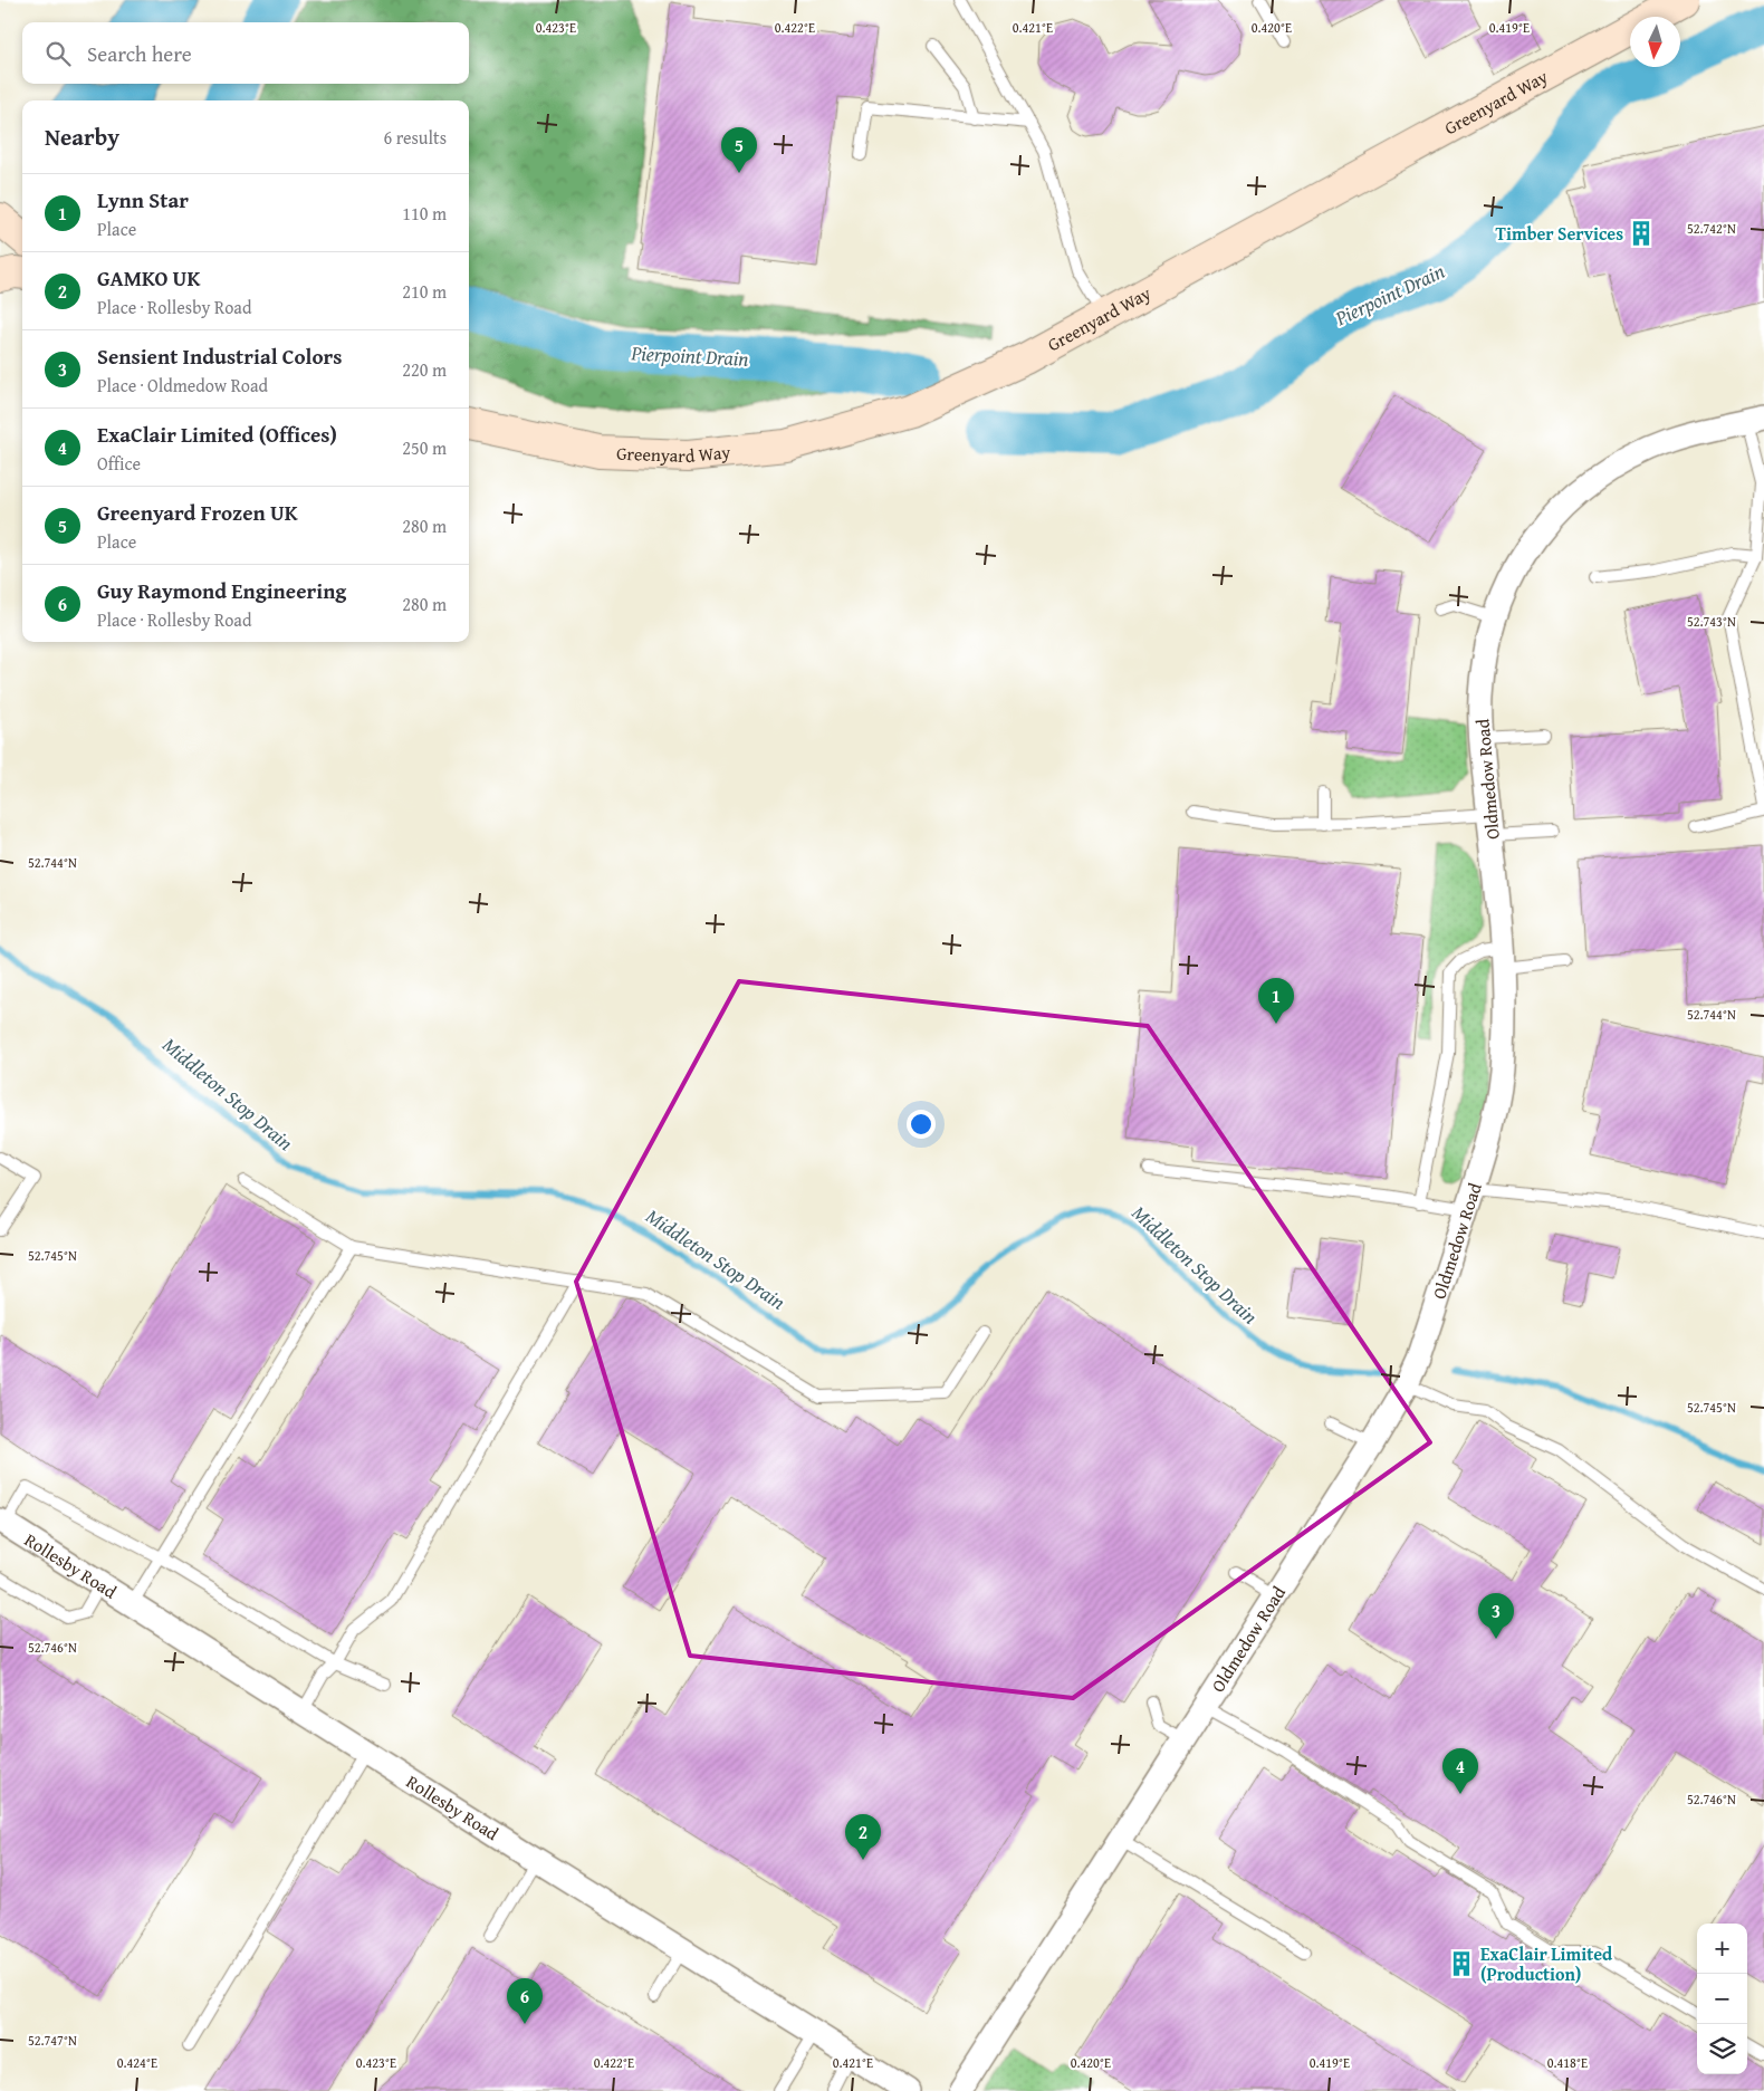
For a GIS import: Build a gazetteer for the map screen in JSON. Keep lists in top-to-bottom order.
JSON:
{
  "streets": {
    "street": ["Greenyard Way", "Oldmedow Road", "Rollesby Road"]
  },
  "water": ["Pierpoint Drain", "Middleton Stop Drain"],
  "places": {
    "building": ["Timber Services", "ExaClair Limited (Production)"]
  },
  "north": "bottom",
  "page": {
    "search": "Search here",
    "heading": ["Nearby", "6 results"],
    "pins": [
      "5",
      "1",
      "3",
      "4",
      "2",
      "6"
    ],
    "list": [
      {
        "mark": "1",
        "name": "Lynn Star",
        "note": "Place",
        "value": "110 m"
      },
      {
        "mark": "2",
        "name": "GAMKO UK",
        "note": "Place · Rollesby Road",
        "value": "210 m"
      },
      {
        "mark": "3",
        "name": "Sensient Industrial Colors",
        "note": "Place · Oldmedow Road",
        "value": "220 m"
      },
      {
        "mark": "4",
        "name": "ExaClair Limited (Offices)",
        "note": "Office",
        "value": "250 m"
      },
      {
        "mark": "5",
        "name": "Greenyard Frozen UK",
        "note": "Place",
        "value": "280 m"
      },
      {
        "mark": "6",
        "name": "Guy Raymond Engineering",
        "note": "Place · Rollesby Road",
        "value": "280 m"
      }
    ],
    "map_buttons": ["+", "−"]
  },
  "coordinates": [
    "0.423°E",
    "0.422°E",
    "0.421°E",
    "0.420°E",
    "0.419°E",
    "52.742°N",
    "52.743°N",
    "52.744°N",
    "52.745°N",
    "52.746°N",
    "52.747°N",
    "0.424°E",
    "0.418°E"
  ]
}
